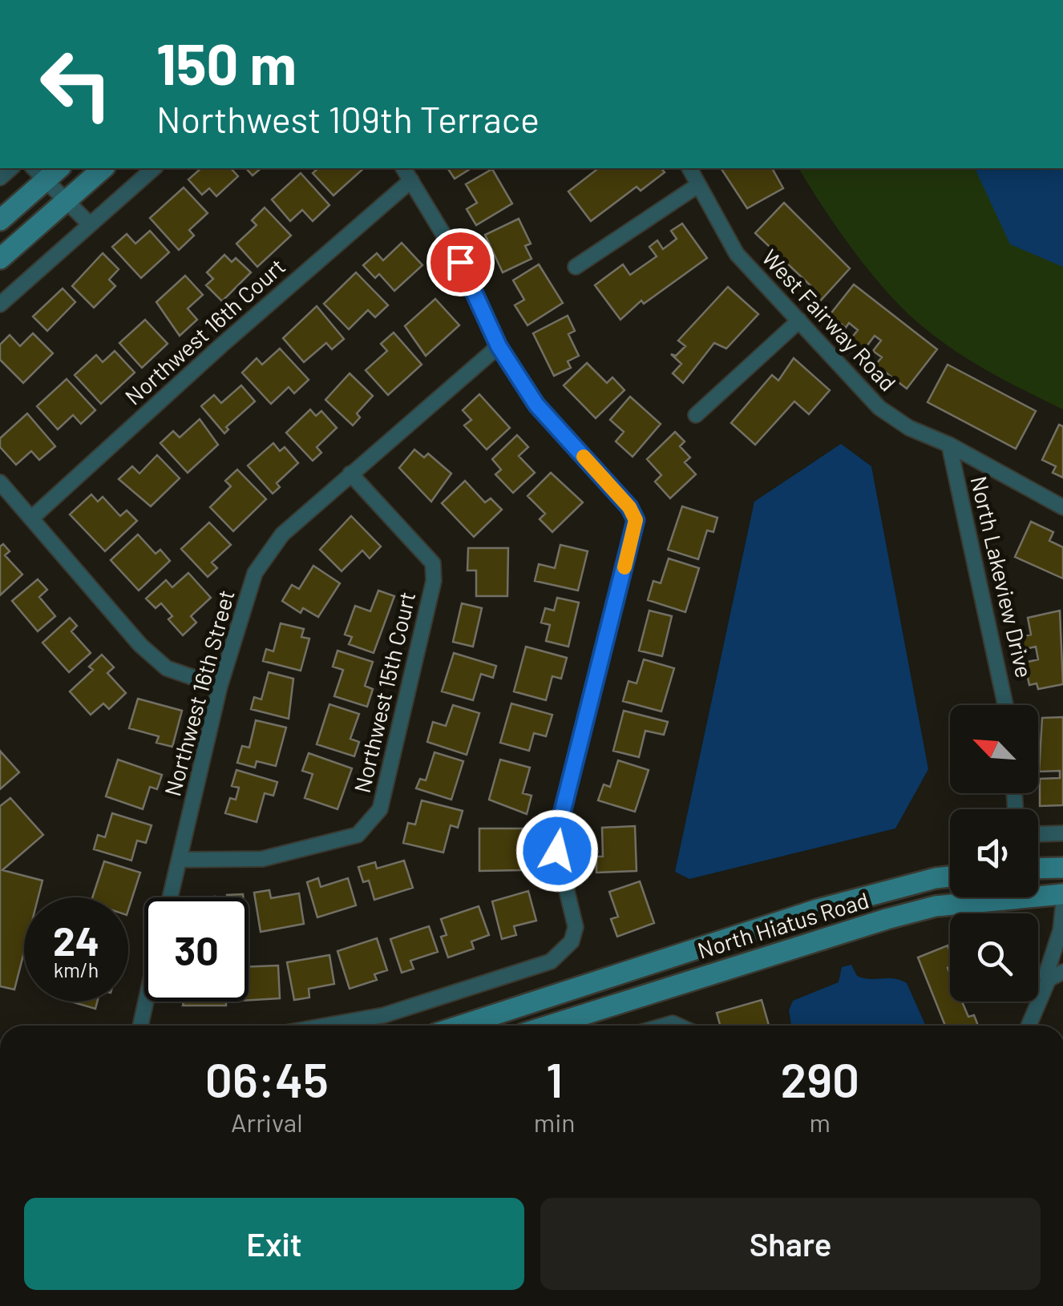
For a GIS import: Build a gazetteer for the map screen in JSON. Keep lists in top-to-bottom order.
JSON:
{
  "streets": {
    "main road": ["North Hiatus Road"],
    "street": [
      "West Fairway Road",
      "Northwest 16th Court",
      "North Lakeview Drive",
      "Northwest 15th Court",
      "Northwest 16th Street"
    ]
  },
  "crossings": [
    ["West Fairway Road", "North Lakeview Drive"],
    ["Northwest 15th Court", "Northwest 16th Street"]
  ],
  "north": "top left",
  "page": {
    "turn": ["150 m", "Northwest 109th Terrace"],
    "speed": "24 km/h",
    "limit": "30",
    "eta": [
      "06:45",
      "Arrival",
      "1",
      "min",
      "290",
      "m"
    ],
    "buttons": ["Exit", "Share"]
  }
}
